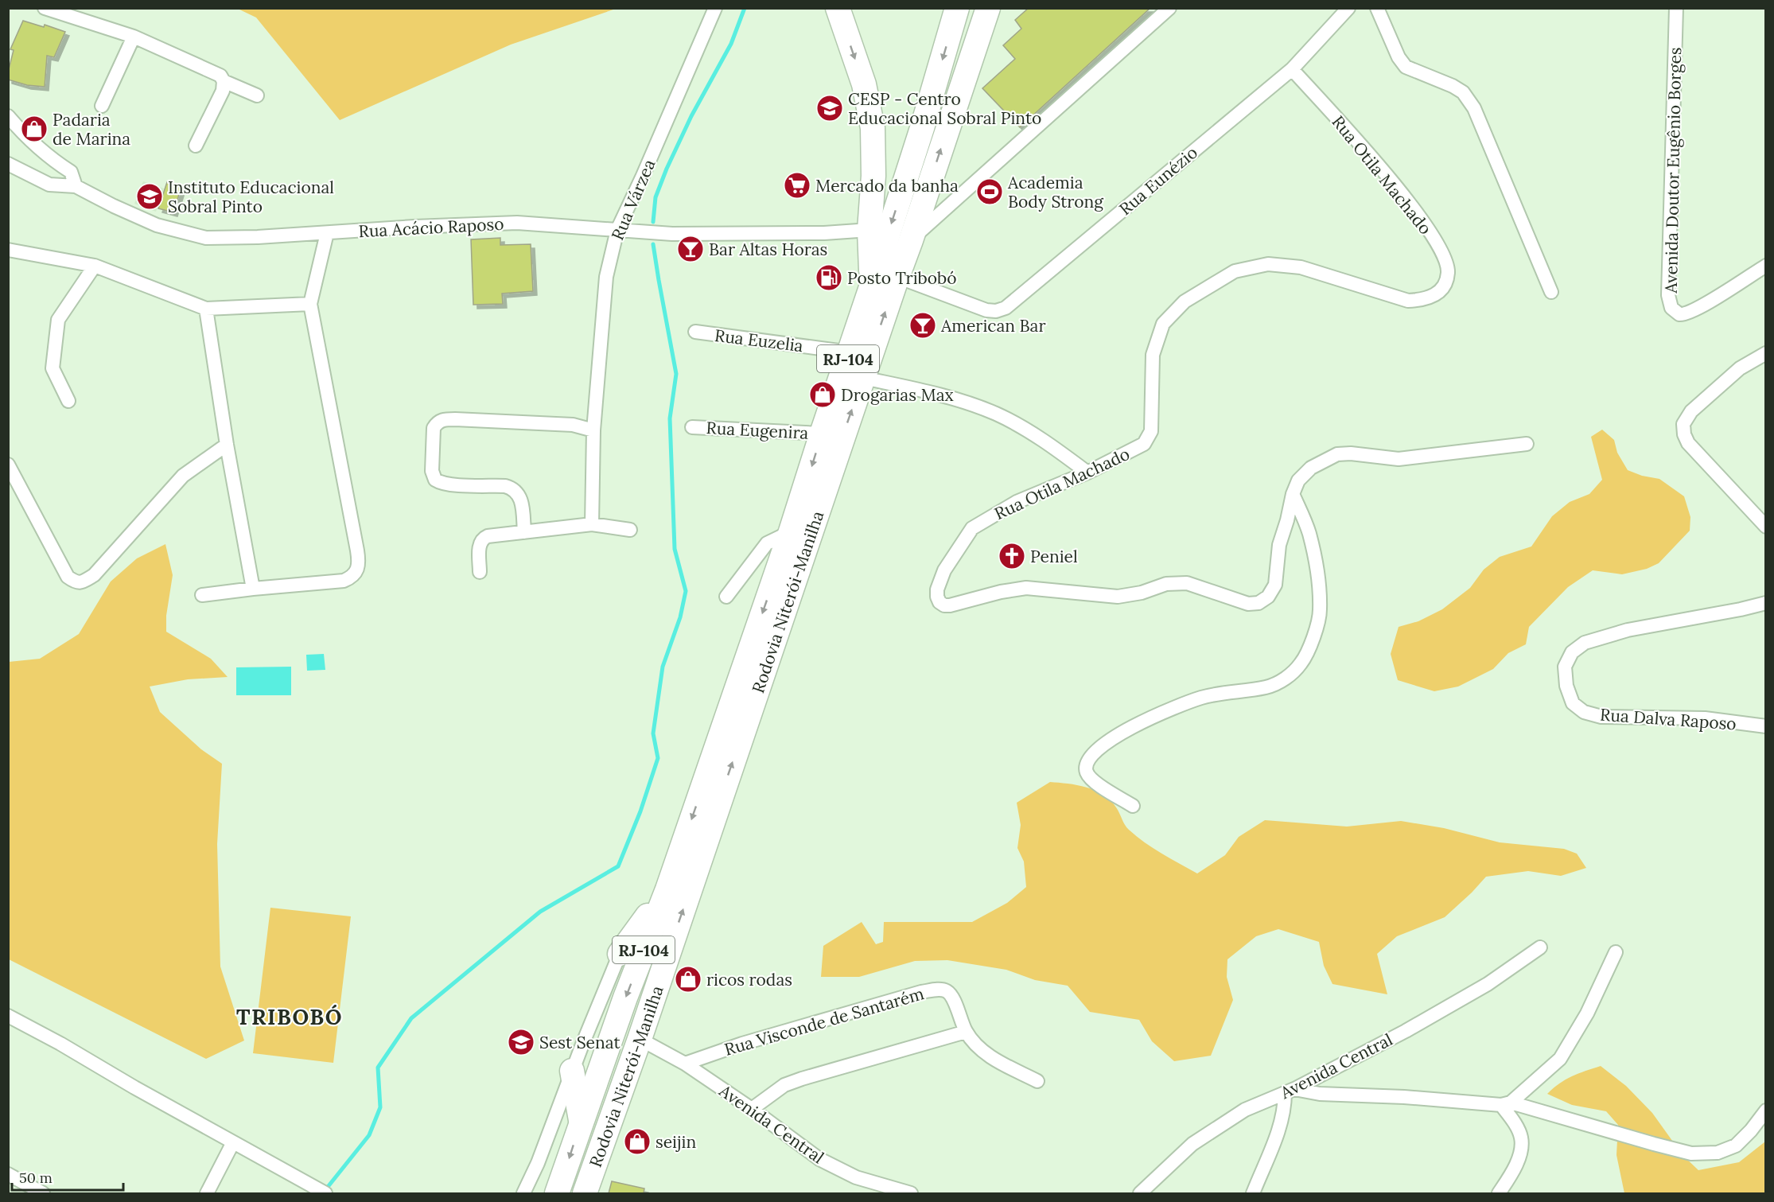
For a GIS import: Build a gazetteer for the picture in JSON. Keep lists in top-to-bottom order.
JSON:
{
  "streets": {
    "highway": ["RJ-104", "Rodovia Niterói-Manilha"],
    "street": [
      "Avenida Doutor Eugênio Borges",
      "Rua Otila Machado",
      "Rua Eunézio",
      "Rua Várzea",
      "Rua Acácio Raposo",
      "Rua Euzelia",
      "Rua Eugenira",
      "Rua Dalva Raposo",
      "Rua Visconde de Santarém",
      "Avenida Central"
    ]
  },
  "crossings": [
    ["Rua Otila Machado", "Rua Eunézio"],
    ["Rua Eunézio", "Rodovia Niterói-Manilha"],
    ["Rua Várzea", "Rua Acácio Raposo"],
    ["Rua Euzelia", "Rodovia Niterói-Manilha"],
    ["Rua Eugenira", "Rodovia Niterói-Manilha"],
    ["Rodovia Niterói-Manilha", "Avenida Central"],
    ["Rua Visconde de Santarém", "Avenida Central"]
  ],
  "districts": ["TRIBOBÓ"],
  "places": {
    "school or university": ["CESP - Centro Educacional Sobral Pinto", "Instituto Educacional Sobral Pinto", "Sest Senat"],
    "shop": [
      "Padaria de Marina",
      "Drogarias Max",
      "ricos rodas",
      "seijin"
    ],
    "supermarket": ["Mercado da banha"],
    "sports": ["Academia Body Strong"],
    "bar": ["Bar Altas Horas", "American Bar"],
    "fuel station": ["Posto Tribobó"],
    "church": ["Peniel"]
  },
  "scale_bar": "50 m"
}
